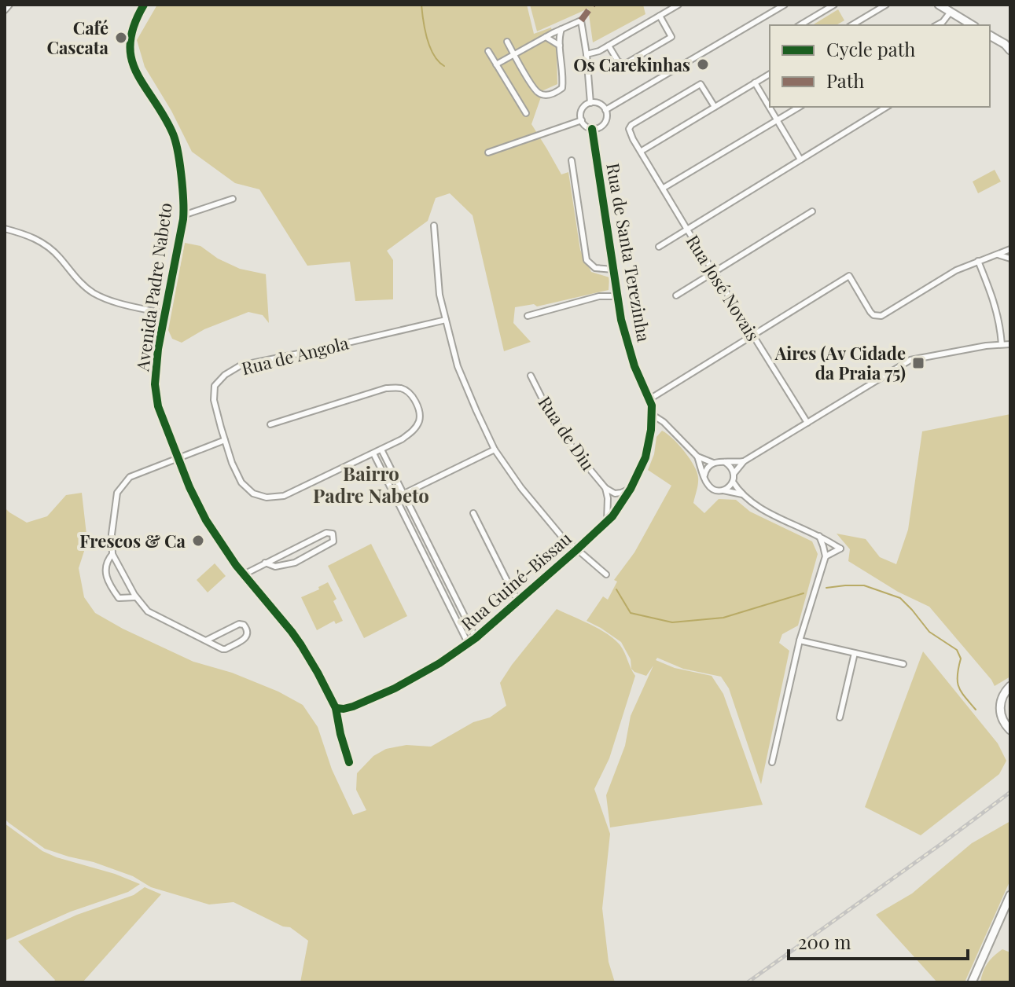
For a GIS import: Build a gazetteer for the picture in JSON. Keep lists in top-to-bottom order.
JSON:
{
  "streets": {
    "street": [
      "Rua de Santa Terezinha",
      "Avenida Padre Nabeto",
      "Rua José Novais",
      "Rua de Angola",
      "Rua de Diu",
      "Rua Guiné-Bissau"
    ]
  },
  "crossings": [
    ["Rua de Santa Terezinha", "Rua Guiné-Bissau"],
    ["Avenida Padre Nabeto", "Rua Guiné-Bissau"],
    ["Rua de Diu", "Rua Guiné-Bissau"]
  ],
  "districts": ["Bairro Padre Nabeto"],
  "places": {
    "other": ["Café Cascata", "Os Carekinhas", "Frescos & Ca"],
    "transit": ["Aires (Av Cidade da Praia 75)"]
  },
  "legend": ["Cycle path", "Path"],
  "scale_bar": "200 m"
}
